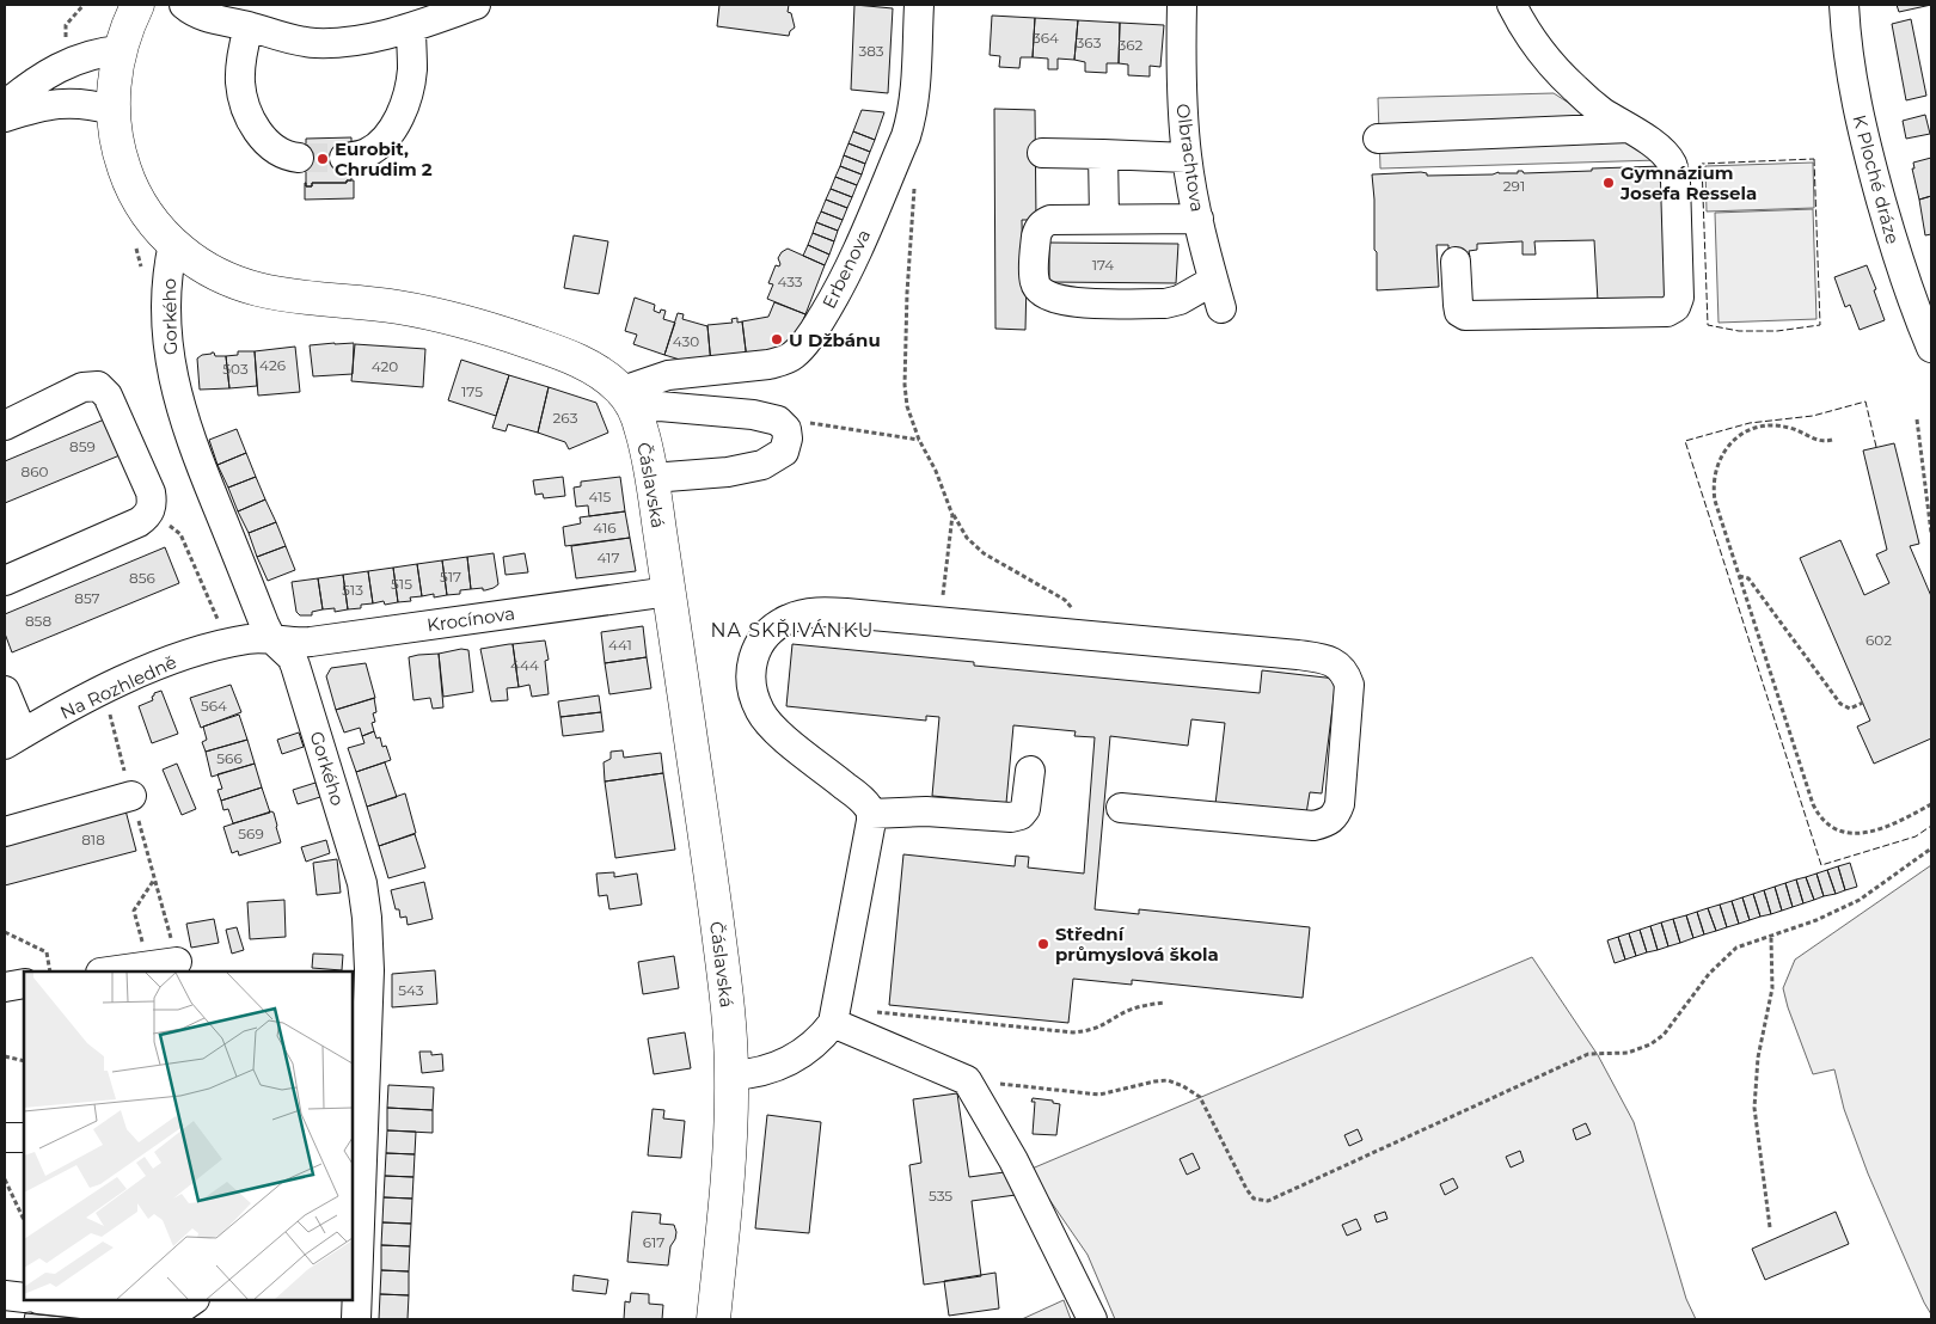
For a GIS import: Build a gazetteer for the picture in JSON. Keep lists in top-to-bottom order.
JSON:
{
  "streets": {
    "main road": ["Čáslavská"],
    "street": [
      "Olbrachtova",
      "K Ploché dráze",
      "Erbenova",
      "Gorkého",
      "Krocínova",
      "Na Rozhledně"
    ]
  },
  "crossings": [
    ["Erbenova", "Čáslavská"],
    ["Gorkého", "Krocínova"],
    ["Gorkého", "Na Rozhledně"],
    ["Čáslavská", "Krocínova"],
    ["Krocínova", "Na Rozhledně"]
  ],
  "districts": ["NA SKŘIVÁNKU"],
  "places": [
    "Eurobit, Chrudim 2",
    "Gymnázium Josefa Ressela",
    "U Džbánu",
    "Střední průmyslová škola"
  ],
  "house_numbers": [
    "364",
    "363",
    "362",
    "383",
    "291",
    "174",
    "433",
    "430",
    "426",
    "420",
    "503",
    "175",
    "263",
    "859",
    "860",
    "415",
    "416",
    "417",
    "517",
    "856",
    "515",
    "513",
    "857",
    "858",
    "602",
    "441",
    "444",
    "564",
    "566",
    "569",
    "818",
    "543",
    "535",
    "617"
  ]
}
